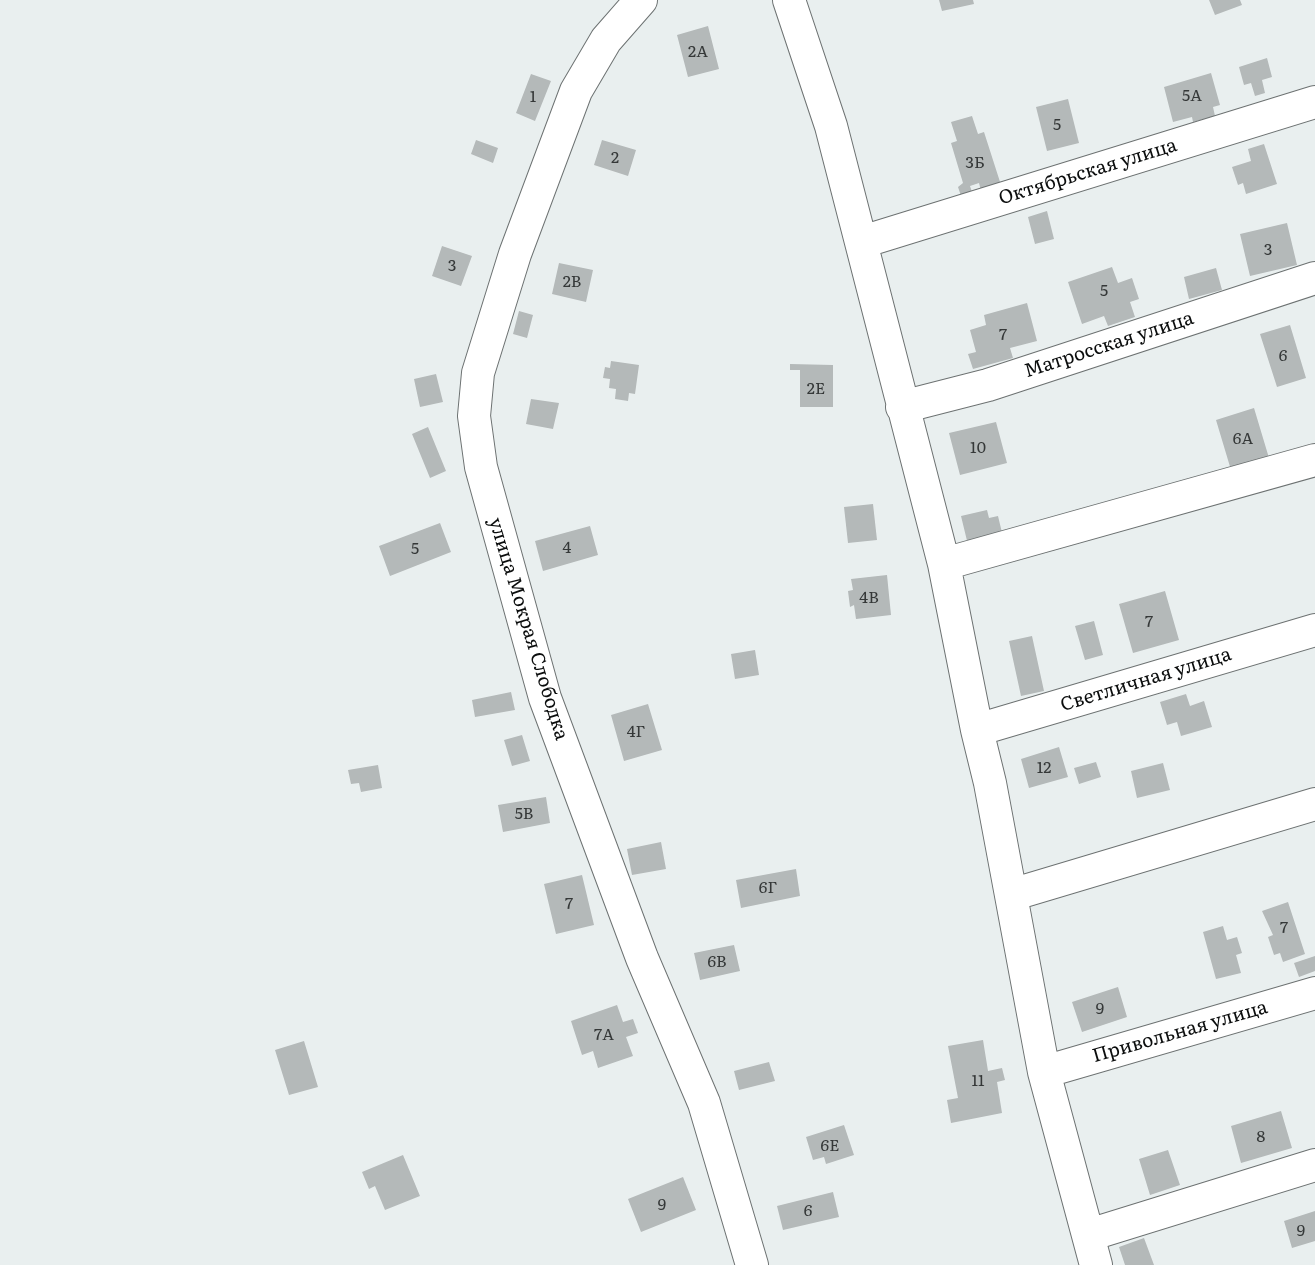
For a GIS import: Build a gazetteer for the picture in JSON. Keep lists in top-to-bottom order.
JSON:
{
  "streets": {
    "street": [
      "Октябрьская улица",
      "Матросская улица",
      "улица Мокрая Слободка",
      "Светличная улица",
      "Привольная улица"
    ]
  },
  "house_numbers": [
    "2А",
    "5А",
    "1",
    "5",
    "2",
    "3Б",
    "3",
    "3",
    "2В",
    "5",
    "7",
    "6",
    "2Е",
    "6А",
    "10",
    "4",
    "5",
    "4В",
    "7",
    "4Г",
    "12",
    "5В",
    "6Г",
    "7",
    "7",
    "6В",
    "9",
    "7А",
    "11",
    "8",
    "6Е",
    "9",
    "6",
    "9"
  ]
}
